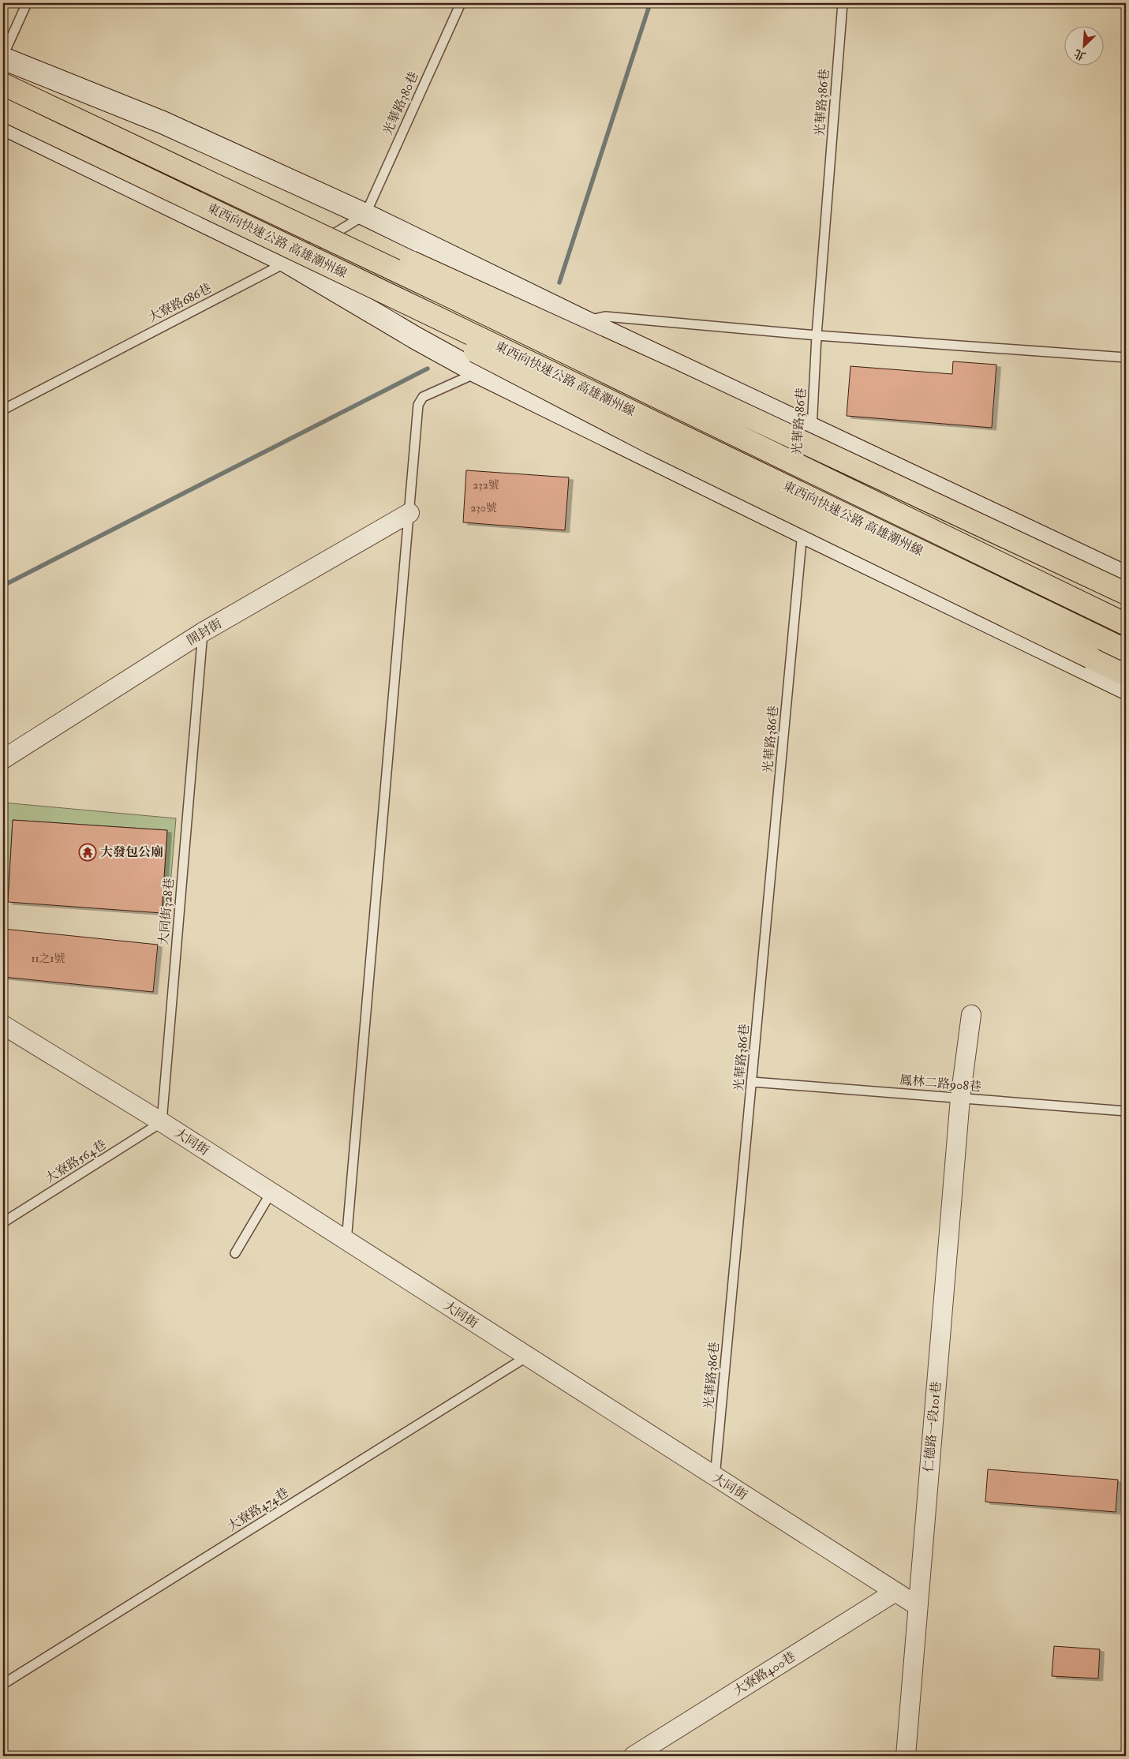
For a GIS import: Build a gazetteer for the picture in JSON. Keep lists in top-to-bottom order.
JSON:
{
  "streets": {
    "highway": ["東西向快速公路 高雄潮州線"],
    "street": [
      "開封街",
      "大同街",
      "仁德路一段101巷",
      "大寮路400巷"
    ],
    "lane": [
      "光華路386巷",
      "光華路380巷",
      "大寮路686巷",
      "大同街328巷",
      "鳳林二路908巷",
      "大寮路564巷",
      "大寮路474巷"
    ]
  },
  "crossings": [
    ["光華路386巷", "鳳林二路908巷"],
    ["光華路386巷", "大同街"],
    ["光華路380巷", "大寮路686巷"],
    ["東西向快速公路 高雄潮州線", "大寮路686巷"],
    ["開封街", "大同街328巷"],
    ["大同街328巷", "大同街"],
    ["大同街328巷", "大寮路564巷"],
    ["鳳林二路908巷", "仁德路一段101巷"],
    ["大同街", "大寮路564巷"],
    ["大同街", "仁德路一段101巷"],
    ["大同街", "大寮路474巷"],
    ["大同街", "大寮路400巷"]
  ],
  "places": {
    "temple": ["大發包公廟"]
  },
  "house_numbers": ["232號", "230號", "11之1號"],
  "north": "bottom left"
}
